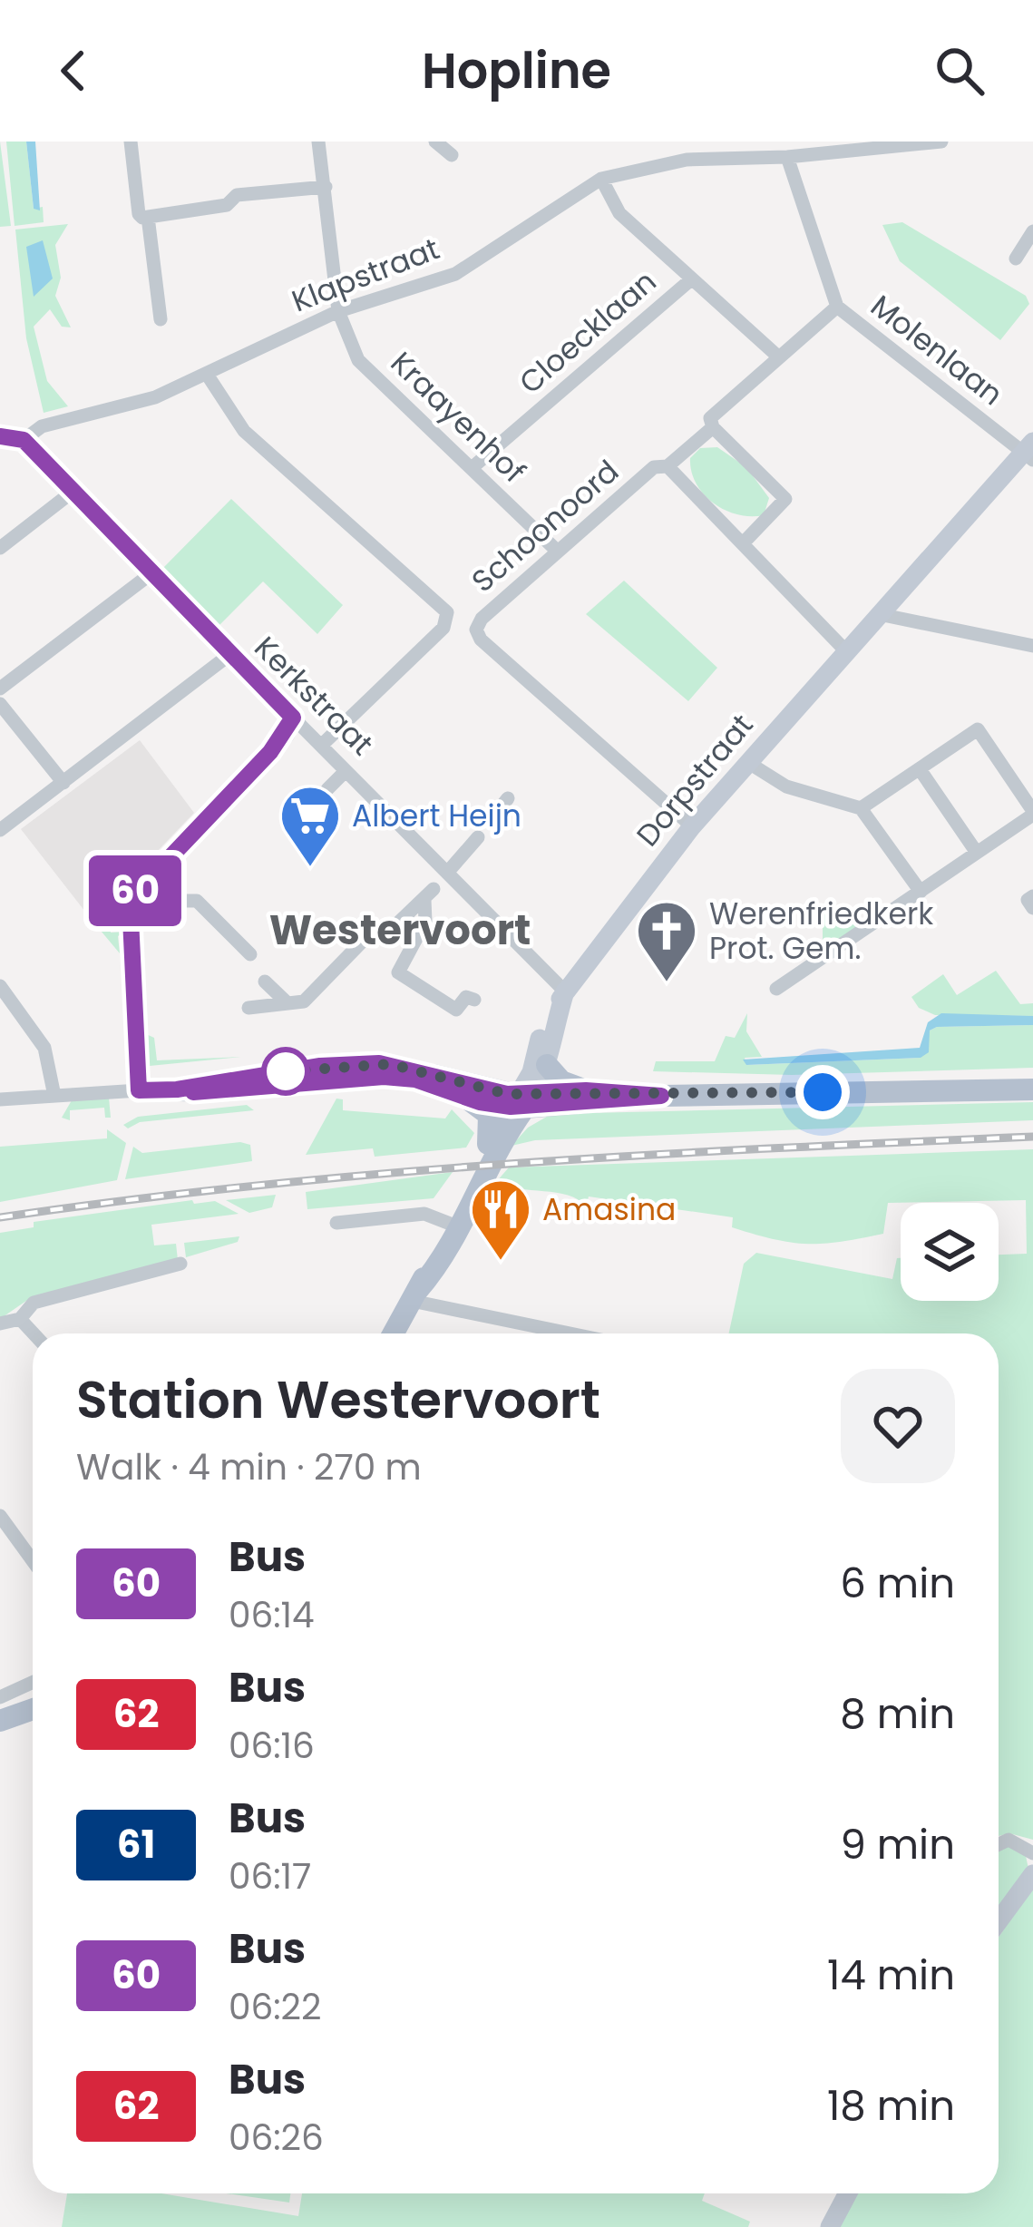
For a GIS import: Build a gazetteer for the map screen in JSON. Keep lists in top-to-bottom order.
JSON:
{
  "streets": {
    "main road": ["Dorpstraat"],
    "street": [
      "Klapstraat",
      "Cloecklaan",
      "Molenlaan",
      "Kraayenhof",
      "Schoonoord",
      "Kerkstraat"
    ]
  },
  "crossings": [
    ["Klapstraat", "Molenlaan"],
    ["Klapstraat", "Kraayenhof"],
    ["Klapstraat", "Kerkstraat"],
    ["Cloecklaan", "Kraayenhof"],
    ["Molenlaan", "Schoonoord"],
    ["Molenlaan", "Dorpstraat"],
    ["Kraayenhof", "Schoonoord"],
    ["Schoonoord", "Dorpstraat"],
    ["Kerkstraat", "Dorpstraat"]
  ],
  "districts": ["Westervoort"],
  "places": {
    "supermarket": ["Albert Heijn"],
    "church": ["Werenfriedkerk Prot. Gem."],
    "restaurant": ["Amasina"]
  },
  "lines": ["bus line 60"],
  "page": {
    "header": "Hopline",
    "on_map": "60",
    "heading": ["Station Westervoort", "Walk · 4 min · 270 m"],
    "list": [
      {
        "mark": "60",
        "name": "Bus",
        "note": "06:14",
        "value": "6 min"
      },
      {
        "mark": "62",
        "name": "Bus",
        "note": "06:16",
        "value": "8 min"
      },
      {
        "mark": "61",
        "name": "Bus",
        "note": "06:17",
        "value": "9 min"
      },
      {
        "mark": "60",
        "name": "Bus",
        "note": "06:22",
        "value": "14 min"
      },
      {
        "mark": "62",
        "name": "Bus",
        "note": "06:26",
        "value": "18 min"
      }
    ]
  }
}
